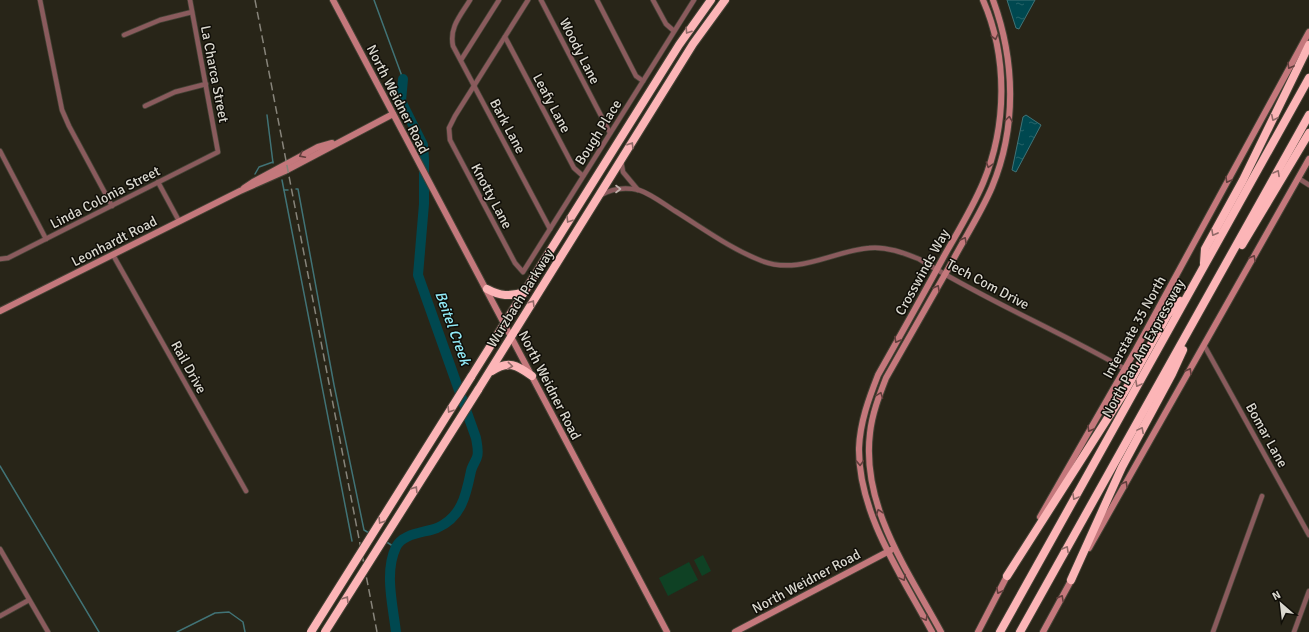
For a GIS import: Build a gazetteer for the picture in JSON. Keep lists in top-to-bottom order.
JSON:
{
  "streets": {
    "highway": ["Wurzbach Parkway", "North Pan Am Expressway"],
    "main road": [
      "North Weidner Road",
      "Leonhardt Road",
      "Crosswinds Way",
      "Interstate 35 North"
    ],
    "street": [
      "Woody Lane",
      "La Charca Street",
      "Leafy Lane",
      "Bark Lane",
      "Bough Place",
      "Knotty Lane",
      "Linda Colonia Street",
      "Tech Com Drive",
      "Rail Drive",
      "Bomar Lane"
    ]
  },
  "crossings": [
    ["Woody Lane", "Bough Place"],
    ["La Charca Street", "Linda Colonia Street"],
    ["North Weidner Road", "Leonhardt Road"],
    ["North Weidner Road", "Crosswinds Way"],
    ["North Weidner Road", "Wurzbach Parkway"],
    ["Leafy Lane", "Bough Place"],
    ["Bark Lane", "Bough Place"],
    ["Bark Lane", "Knotty Lane"],
    ["Bough Place", "Knotty Lane"],
    ["Leonhardt Road", "Rail Drive"],
    ["Crosswinds Way", "Tech Com Drive"],
    ["Tech Com Drive", "Wurzbach Parkway"],
    ["Tech Com Drive", "Interstate 35 North"]
  ],
  "one_way": ["Interstate 35 North"],
  "water": ["Beitel Creek"],
  "north": "top left"
}
